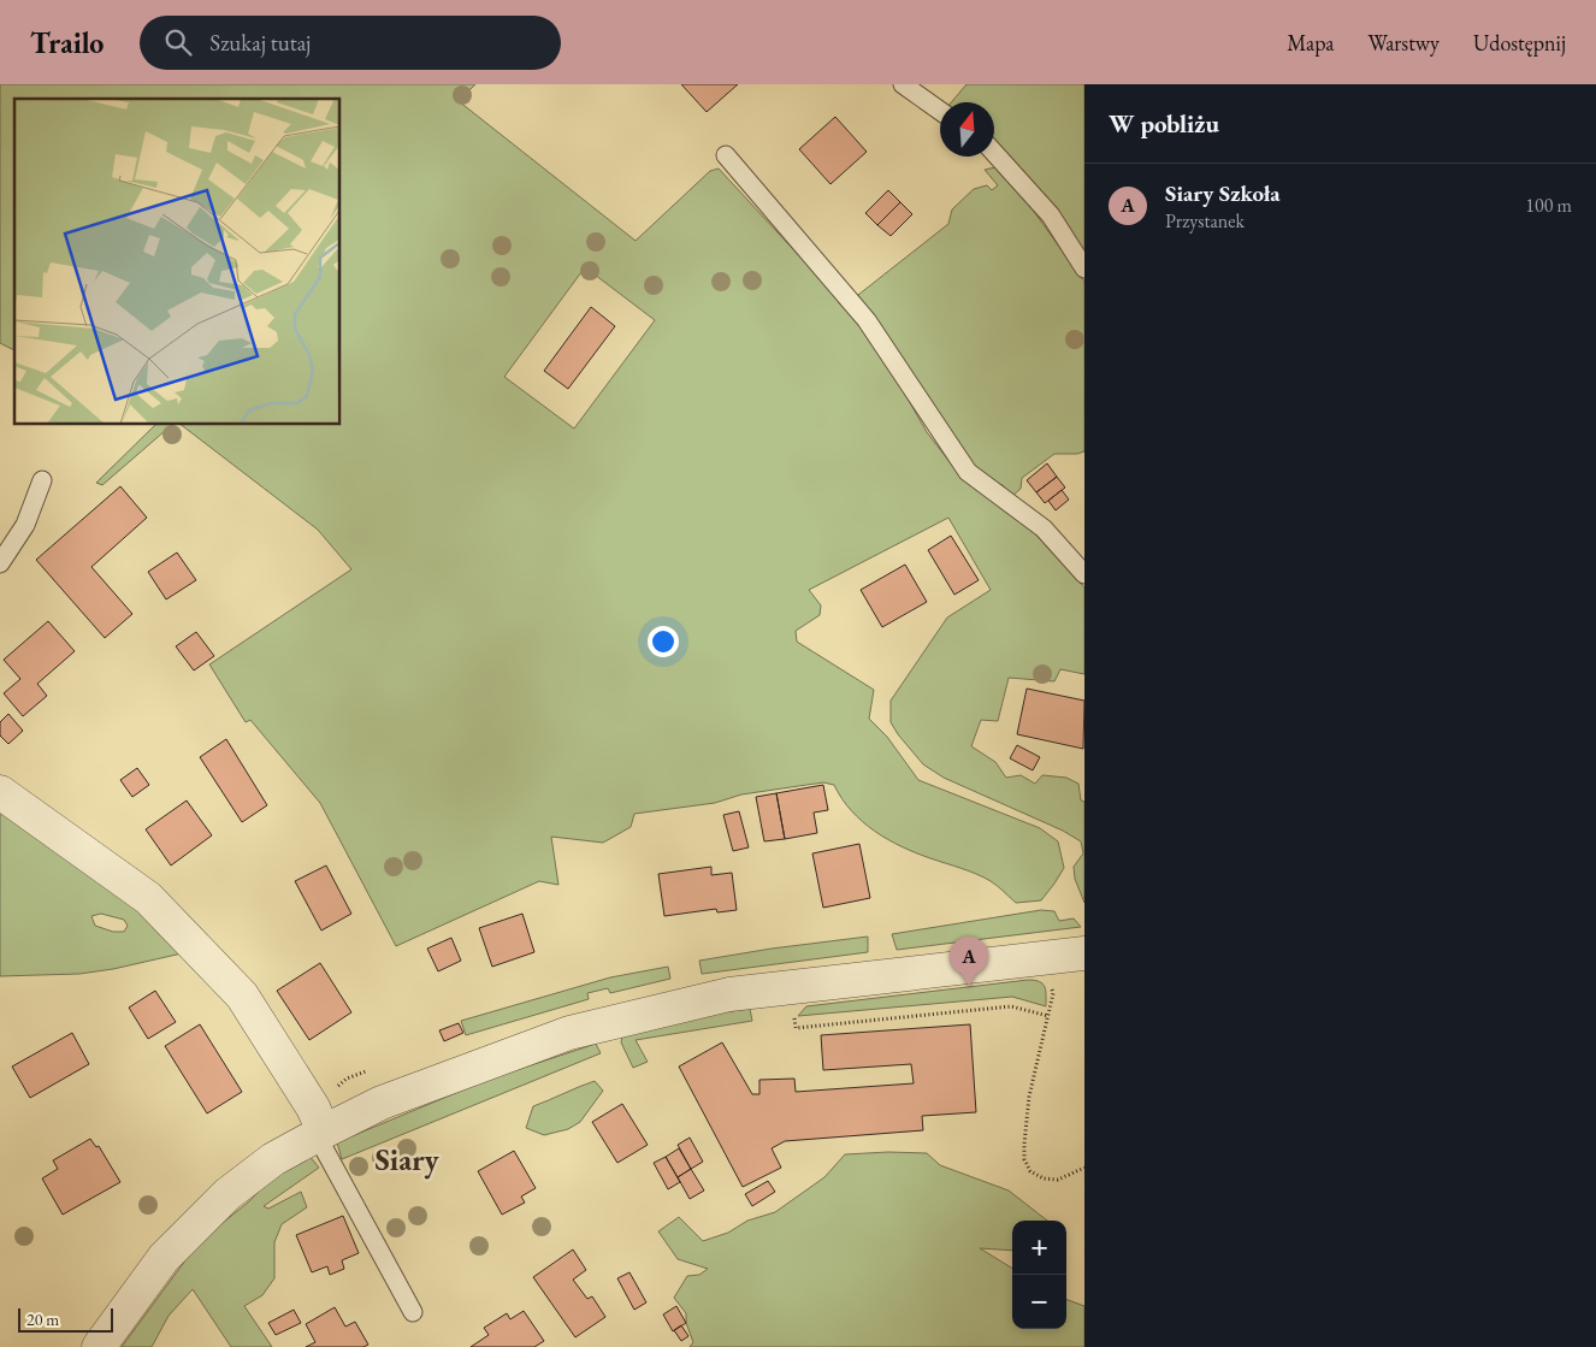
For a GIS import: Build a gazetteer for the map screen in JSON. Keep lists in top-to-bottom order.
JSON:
{
  "districts": ["Siary"],
  "scale_bar": "20 m",
  "north": "top",
  "page": {
    "header": "Trailo",
    "search": "Szukaj tutaj",
    "nav": ["Mapa", "Warstwy", "Udostępnij"],
    "heading": "W pobliżu",
    "list": [
      {
        "mark": "A",
        "name": "Siary Szkoła",
        "note": "Przystanek",
        "value": "100 m"
      }
    ],
    "pins": "A",
    "map_buttons": ["+", "−"],
    "scale": "20 m"
  }
}
